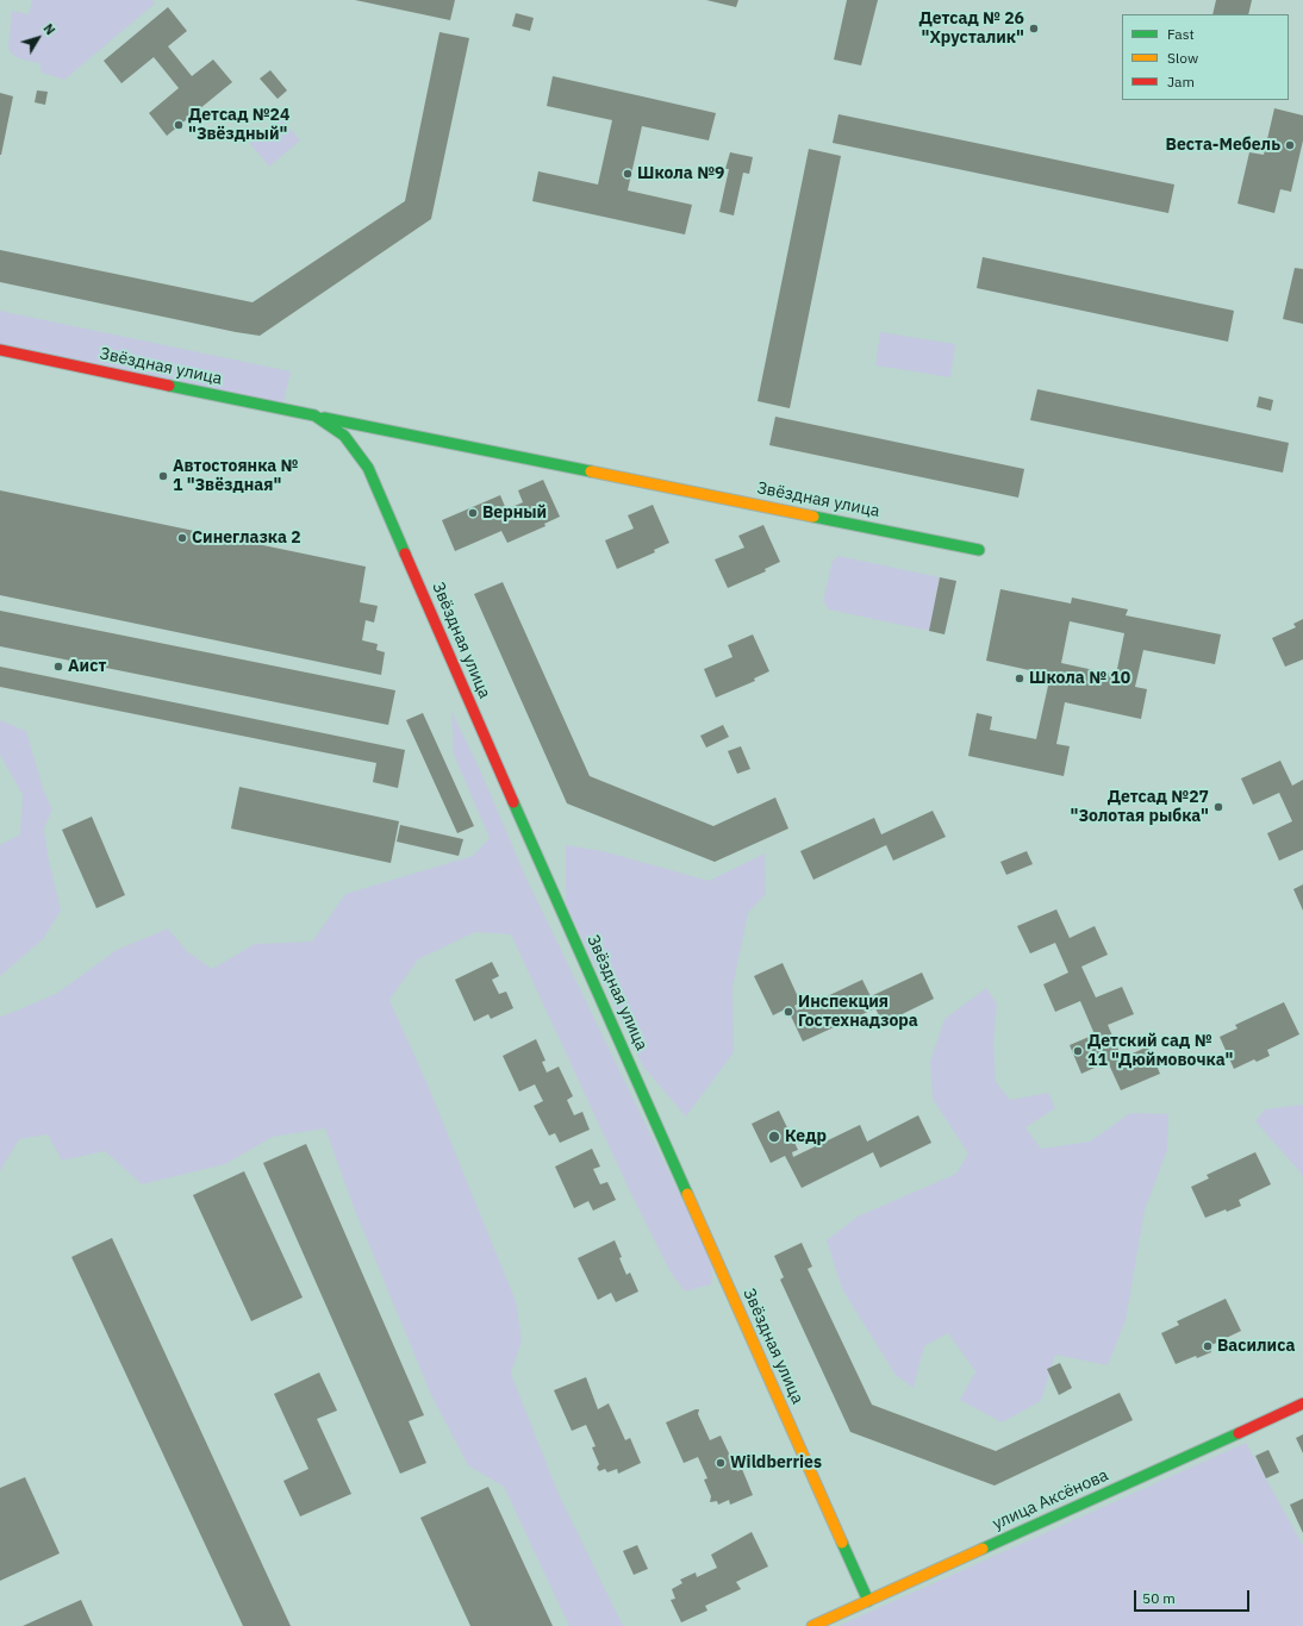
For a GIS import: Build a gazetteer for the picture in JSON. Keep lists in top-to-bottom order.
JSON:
{
  "streets": {
    "street": ["Звёздная улица", "улица Аксёнова"]
  },
  "crossings": [
    ["Звёздная улица", "улица Аксёнова"]
  ],
  "places": [
    "Детсад № 26 \"Хрусталик\"",
    "Детсад №24 \"Звёздный\"",
    "Веста-Мебель",
    "Школа №9",
    "Автостоянка № 1 \"Звёздная\"",
    "Верный",
    "Синеглазка 2",
    "Аист",
    "Школа № 10",
    "Детсад №27 \"Золотая рыбка\"",
    "Инспекция Гостехнадзора",
    "Детский сад № 11 \"Дюймовочка\"",
    "Кедр",
    "Василиса",
    "Wildberries"
  ],
  "legend": ["Fast", "Slow", "Jam"],
  "scale_bar": "50 m",
  "north": "top right"
}
